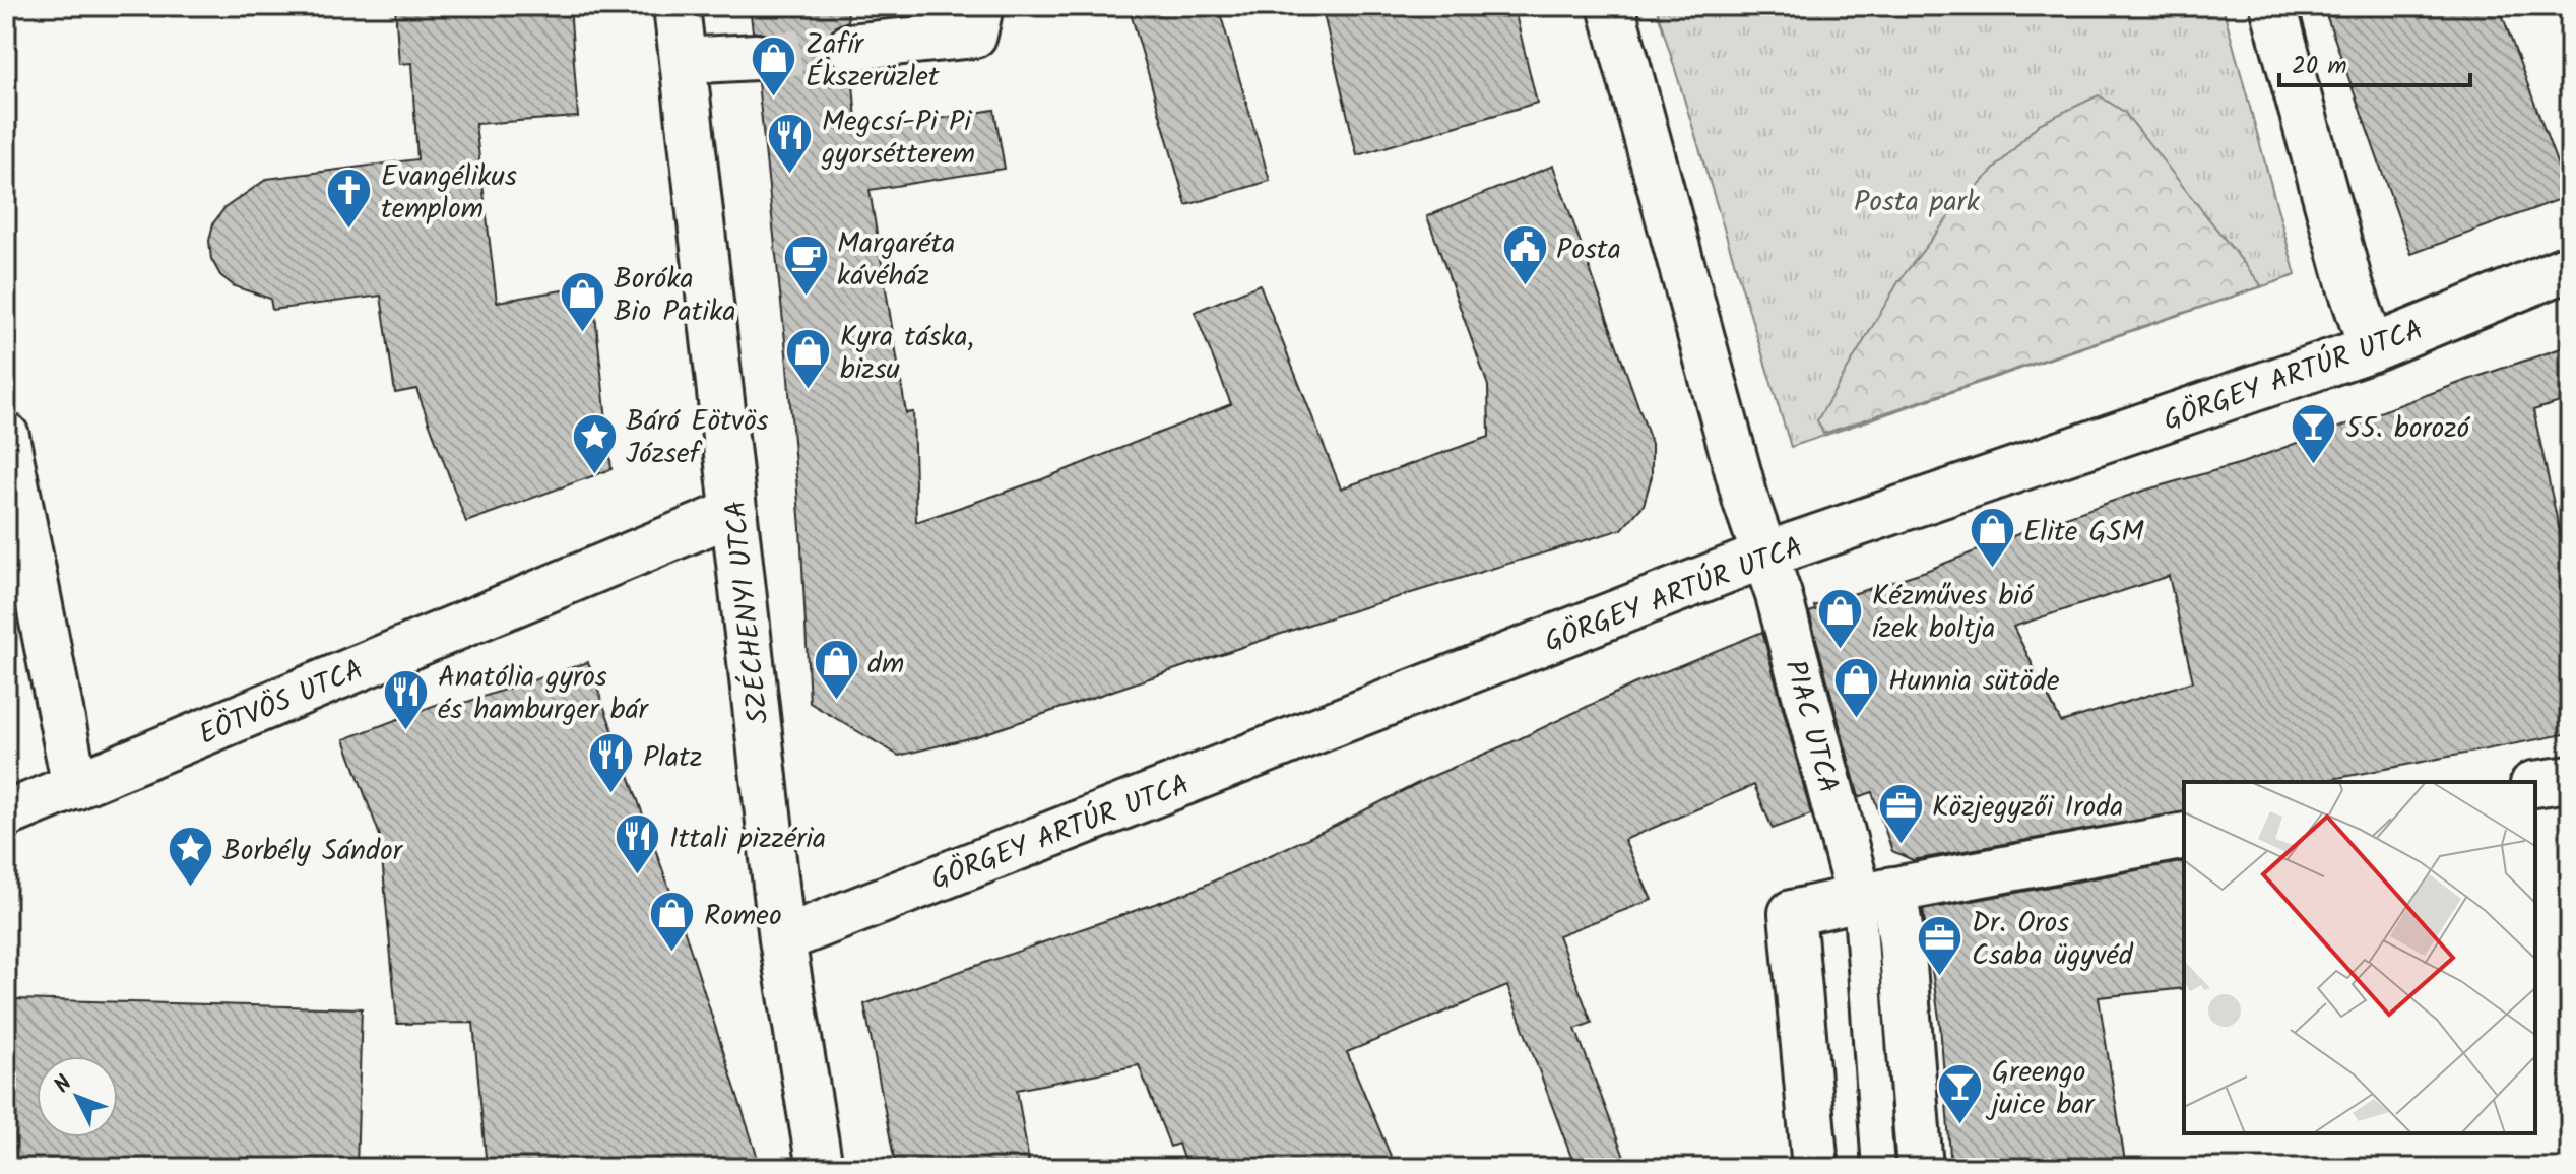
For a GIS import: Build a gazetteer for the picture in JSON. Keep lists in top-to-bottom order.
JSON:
{
  "streets": {
    "street": [
      "GÖRGEY ARTÚR UTCA",
      "SZÉCHENYI UTCA",
      "EÖTVÖS UTCA",
      "PIAC UTCA"
    ]
  },
  "crossings": [
    ["GÖRGEY ARTÚR UTCA", "SZÉCHENYI UTCA"],
    ["GÖRGEY ARTÚR UTCA", "PIAC UTCA"],
    ["SZÉCHENYI UTCA", "EÖTVÖS UTCA"]
  ],
  "parks": ["Posta park"],
  "places": {
    "shop": [
      "Zafír Ékszerüzlet",
      "Boróka Bio Patika",
      "Kyra táska, bizsu",
      "Elite GSM",
      "Kézműves bió ízek boltja",
      "dm",
      "Hunnia sütöde",
      "Romeo"
    ],
    "restaurant": [
      "Megcsí-Pi Pi gyorsétterem",
      "Anatólia gyros és hamburger bár",
      "Platz",
      "Ittali pizzéria"
    ],
    "church": ["Evangélikus templom"],
    "public building": ["Posta"],
    "cafe": ["Margaréta kávéház"],
    "bar": ["55. borozó", "Greengo juice bar"],
    "place": ["Báró Eötvös József", "Borbély Sándor"],
    "office": ["Közjegyzői Iroda", "Dr. Oros Csaba ügyvéd"]
  },
  "scale_bar": "20 m",
  "north": "top left"
}
